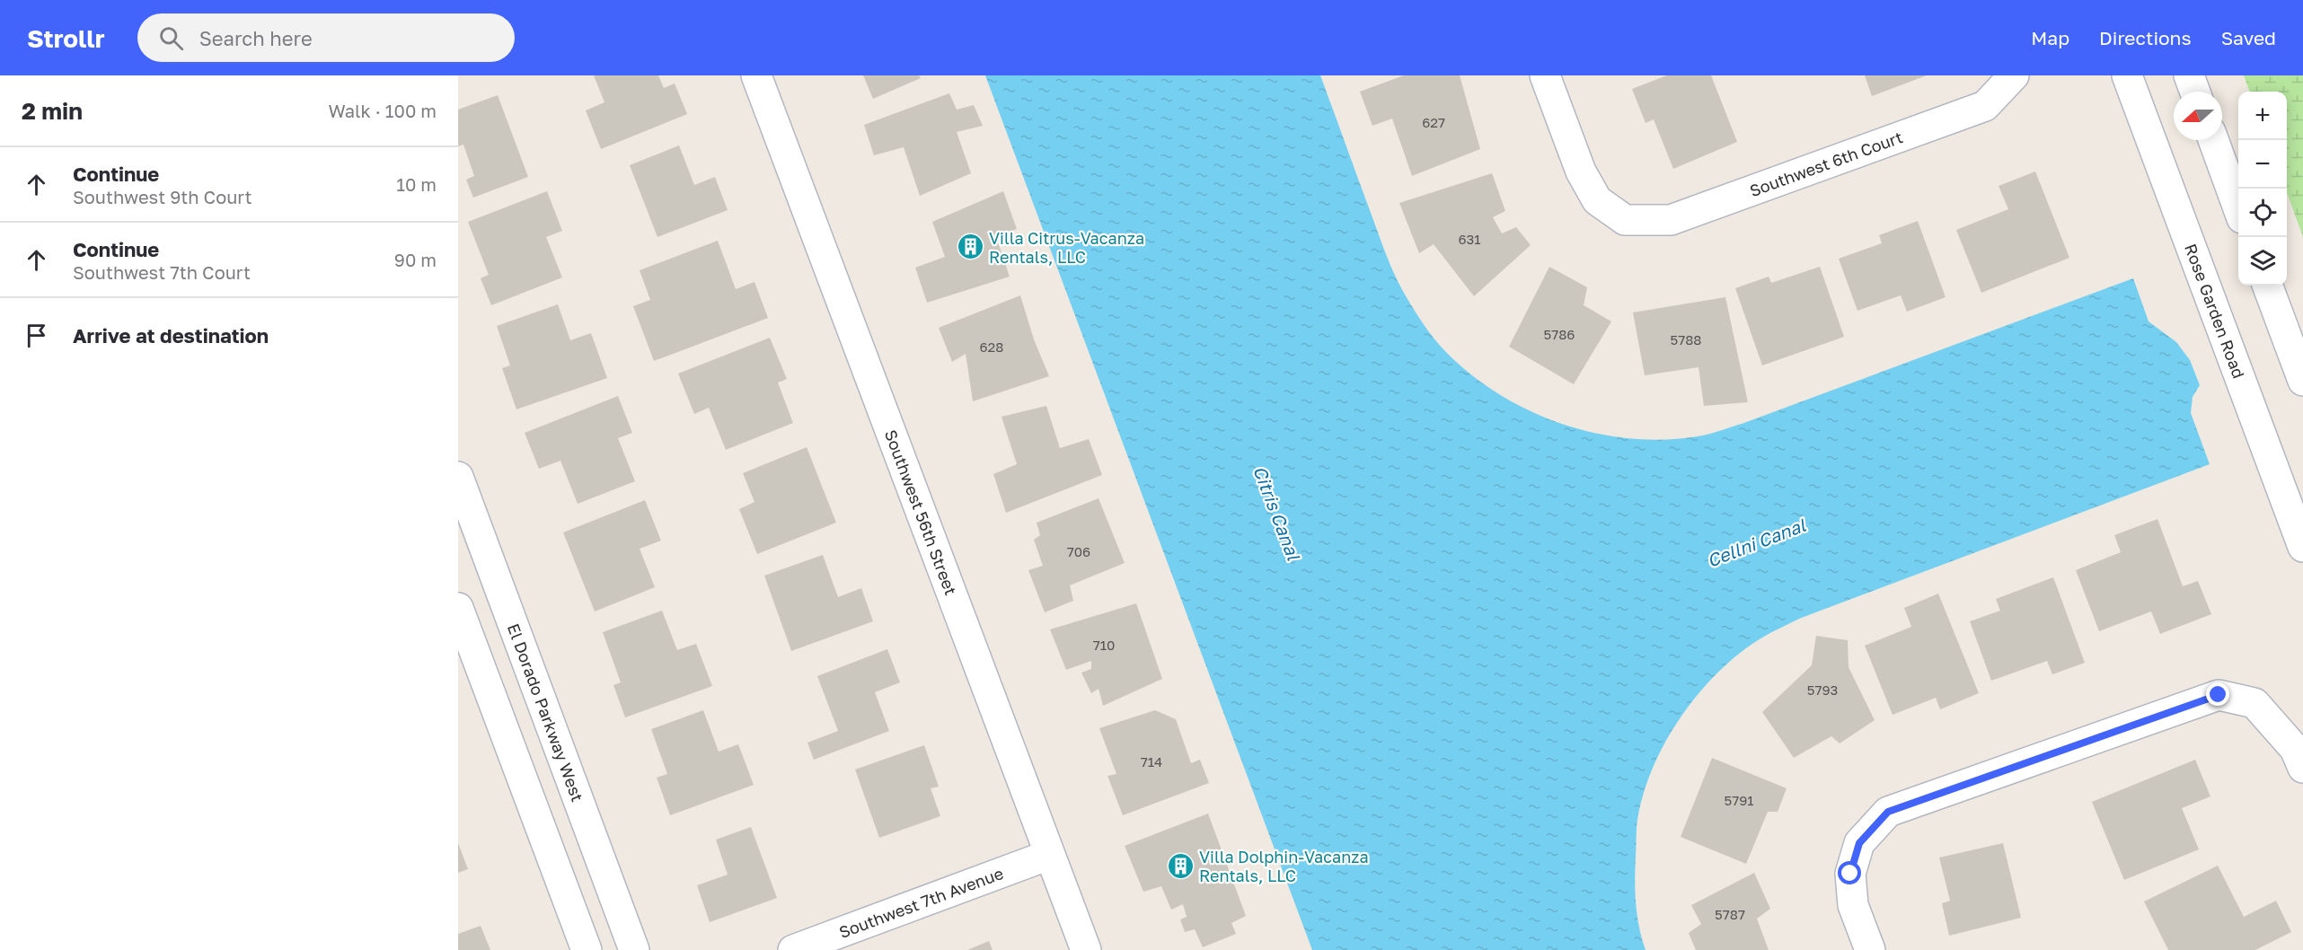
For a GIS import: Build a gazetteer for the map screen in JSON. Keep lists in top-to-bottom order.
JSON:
{
  "streets": {
    "street": [
      "Southwest 6th Court",
      "Rose Garden Road",
      "Southwest 56th Street",
      "El Dorado Parkway West",
      "Southwest 7th Avenue"
    ]
  },
  "crossings": [
    ["Southwest 56th Street", "Southwest 7th Avenue"]
  ],
  "water": ["Citris Canal", "Cellni Canal"],
  "places": {
    "building": ["Villa Citrus-Vacanza Rentals, LLC", "Villa Dolphin-Vacanza Rentals, LLC"]
  },
  "house_numbers": [
    "627",
    "631",
    "5786",
    "5788",
    "628",
    "706",
    "710",
    "5793",
    "714",
    "5791",
    "5787"
  ],
  "north": "left",
  "page": {
    "header": "Strollr",
    "search": "Search here",
    "nav": ["Map", "Directions", "Saved"],
    "heading": ["2 min", "Walk · 100 m"],
    "map_buttons": ["+", "−"],
    "list": [
      ["Continue", "Southwest 9th Court", "10 m"],
      ["Continue", "Southwest 7th Court", "90 m"],
      "Arrive at destination"
    ]
  }
}
